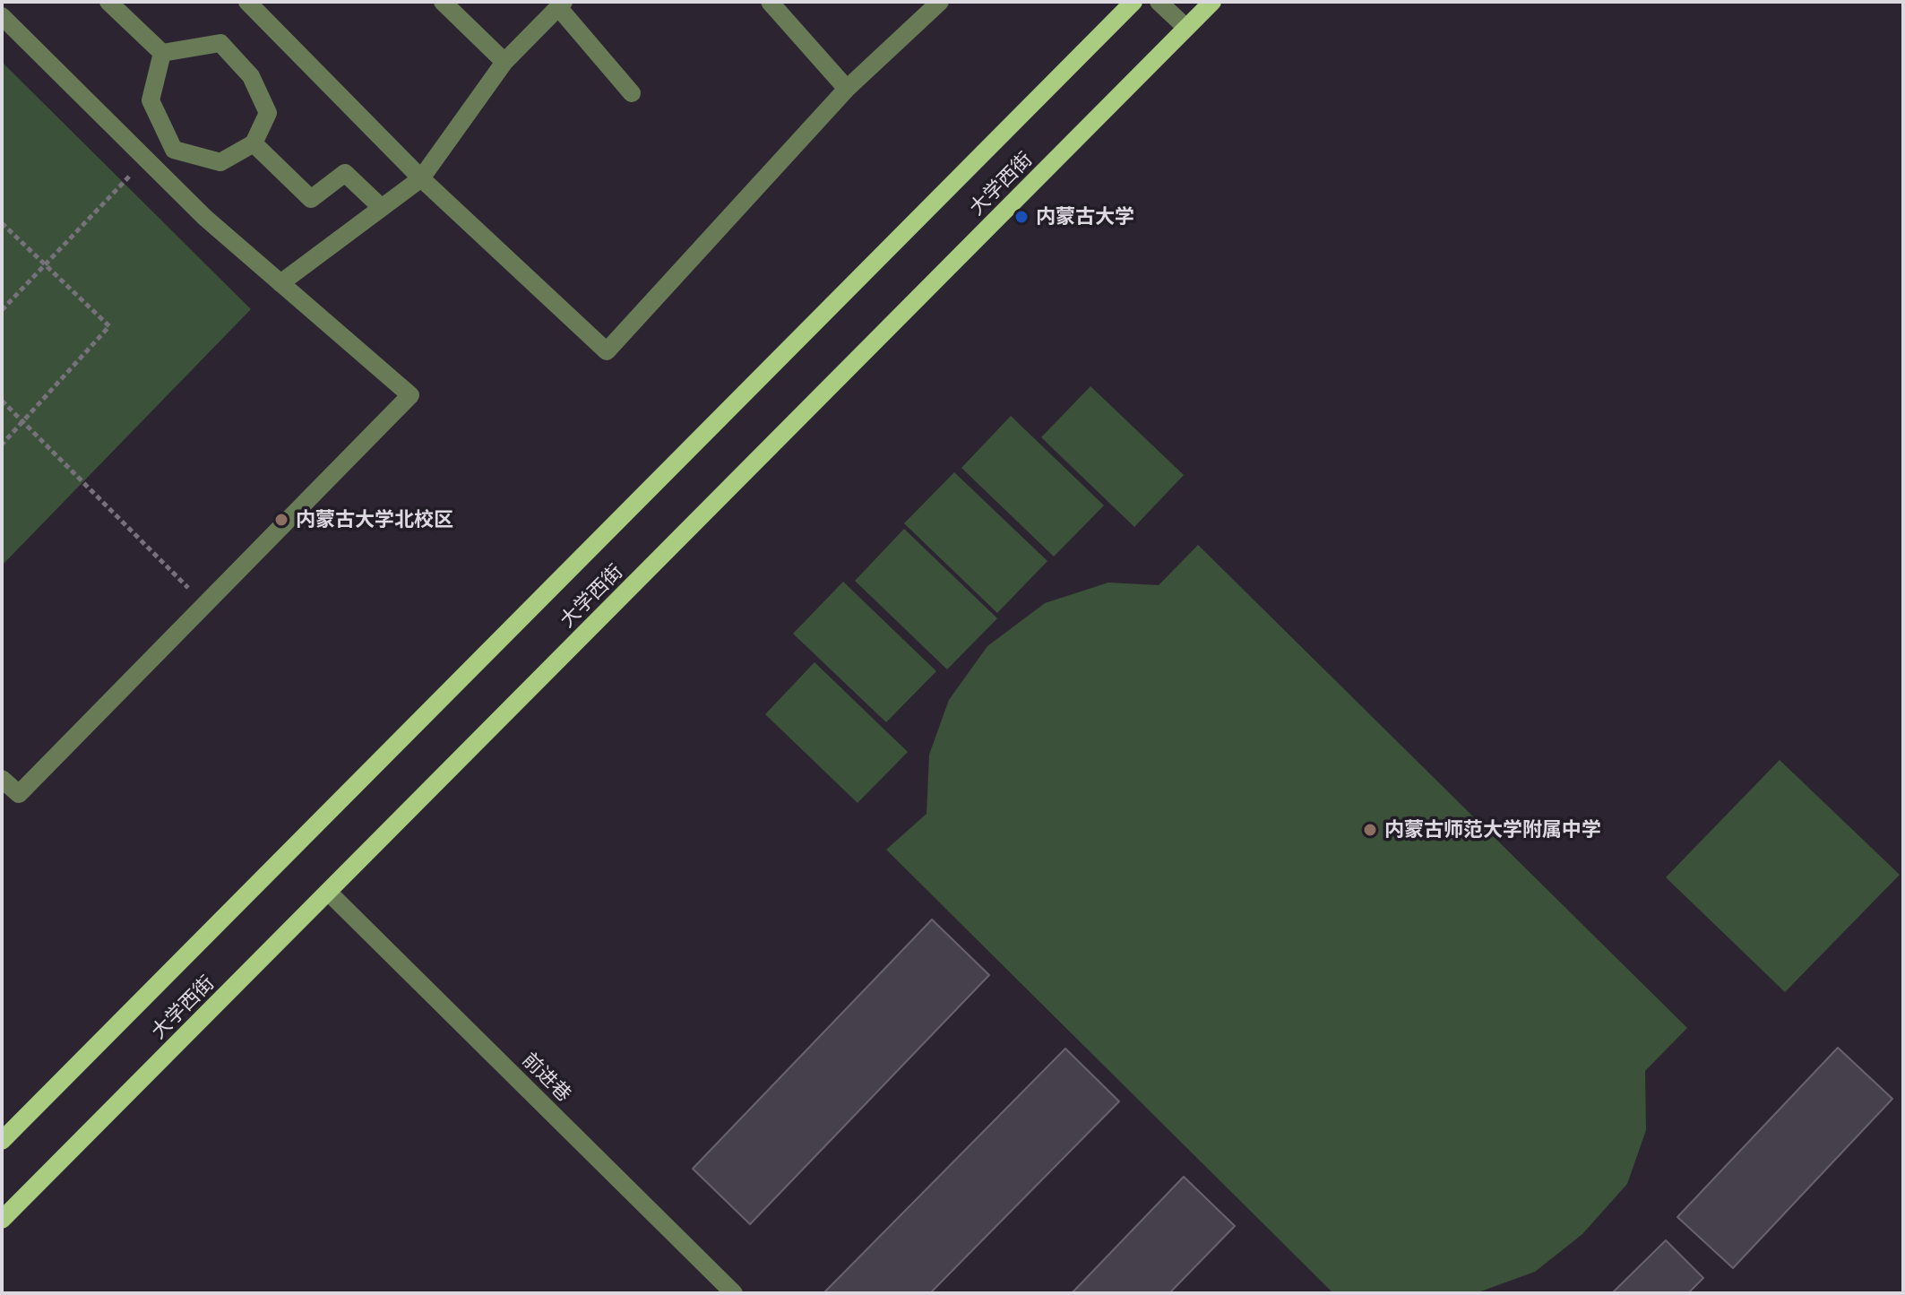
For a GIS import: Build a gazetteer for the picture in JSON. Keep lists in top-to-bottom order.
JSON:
{
  "streets": {
    "main road": ["大学西街"],
    "street": ["前进巷"]
  },
  "crossings": [
    ["大学西街", "前进巷"]
  ],
  "places": ["内蒙古大学", "内蒙古大学北校区", "内蒙古师范大学附属中学"]
}
